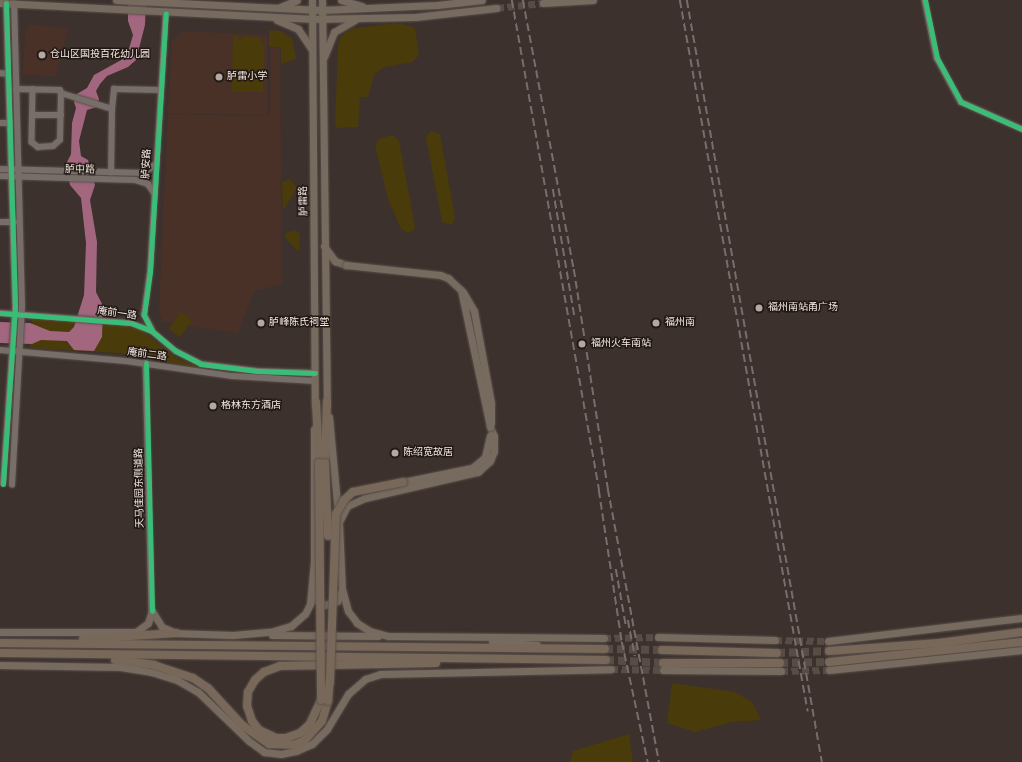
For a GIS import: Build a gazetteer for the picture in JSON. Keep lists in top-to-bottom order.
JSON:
{
  "streets": {
    "main road": ["胪雷路"],
    "street": [
      "胪安路",
      "胪中路",
      "庵前一路",
      "庵前二路",
      "天马佳园东侧道路"
    ]
  },
  "crossings": [
    ["胪安路", "胪中路"],
    ["胪雷路", "庵前一路"],
    ["胪雷路", "庵前二路"],
    ["庵前二路", "天马佳园东侧道路"]
  ],
  "places": [
    "仓山区国投百花幼儿园",
    "胪雷小学",
    "福州南站甬广场",
    "胪峰陈氏祠堂",
    "福州南",
    "福州火车南站",
    "格林东方酒店",
    "陈绍宽故居"
  ]
}
